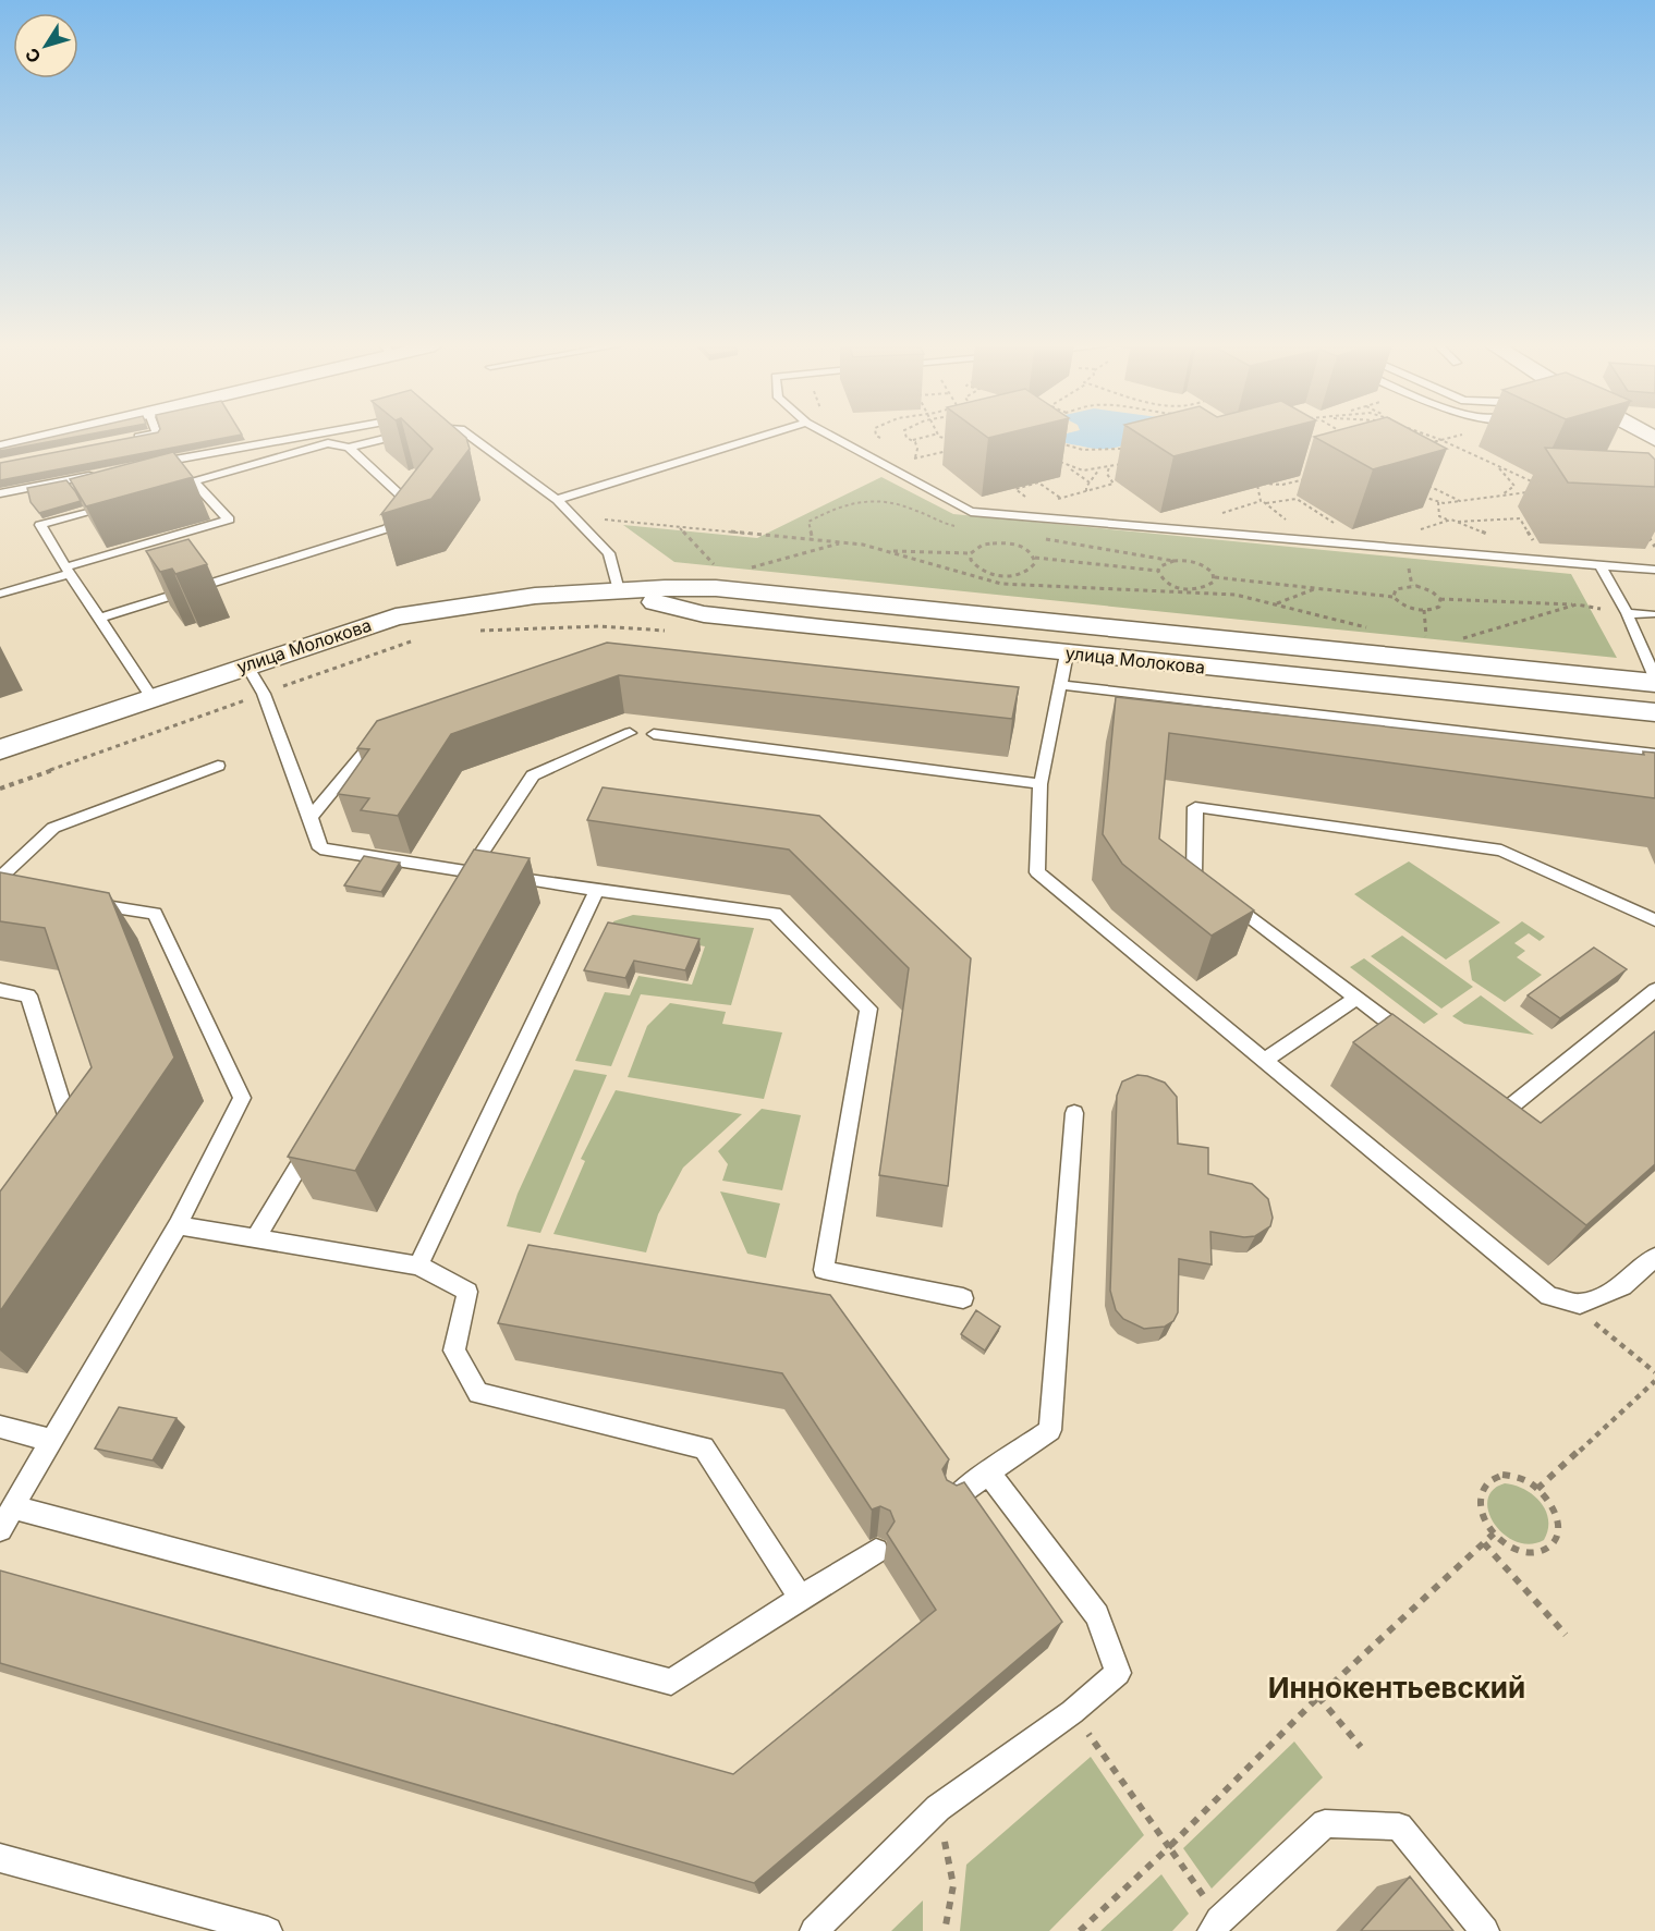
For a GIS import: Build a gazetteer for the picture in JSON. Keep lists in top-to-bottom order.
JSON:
{
  "streets": {
    "street": ["улица Молокова"]
  },
  "districts": ["Иннокентьевский"],
  "north": "bottom left"
}
